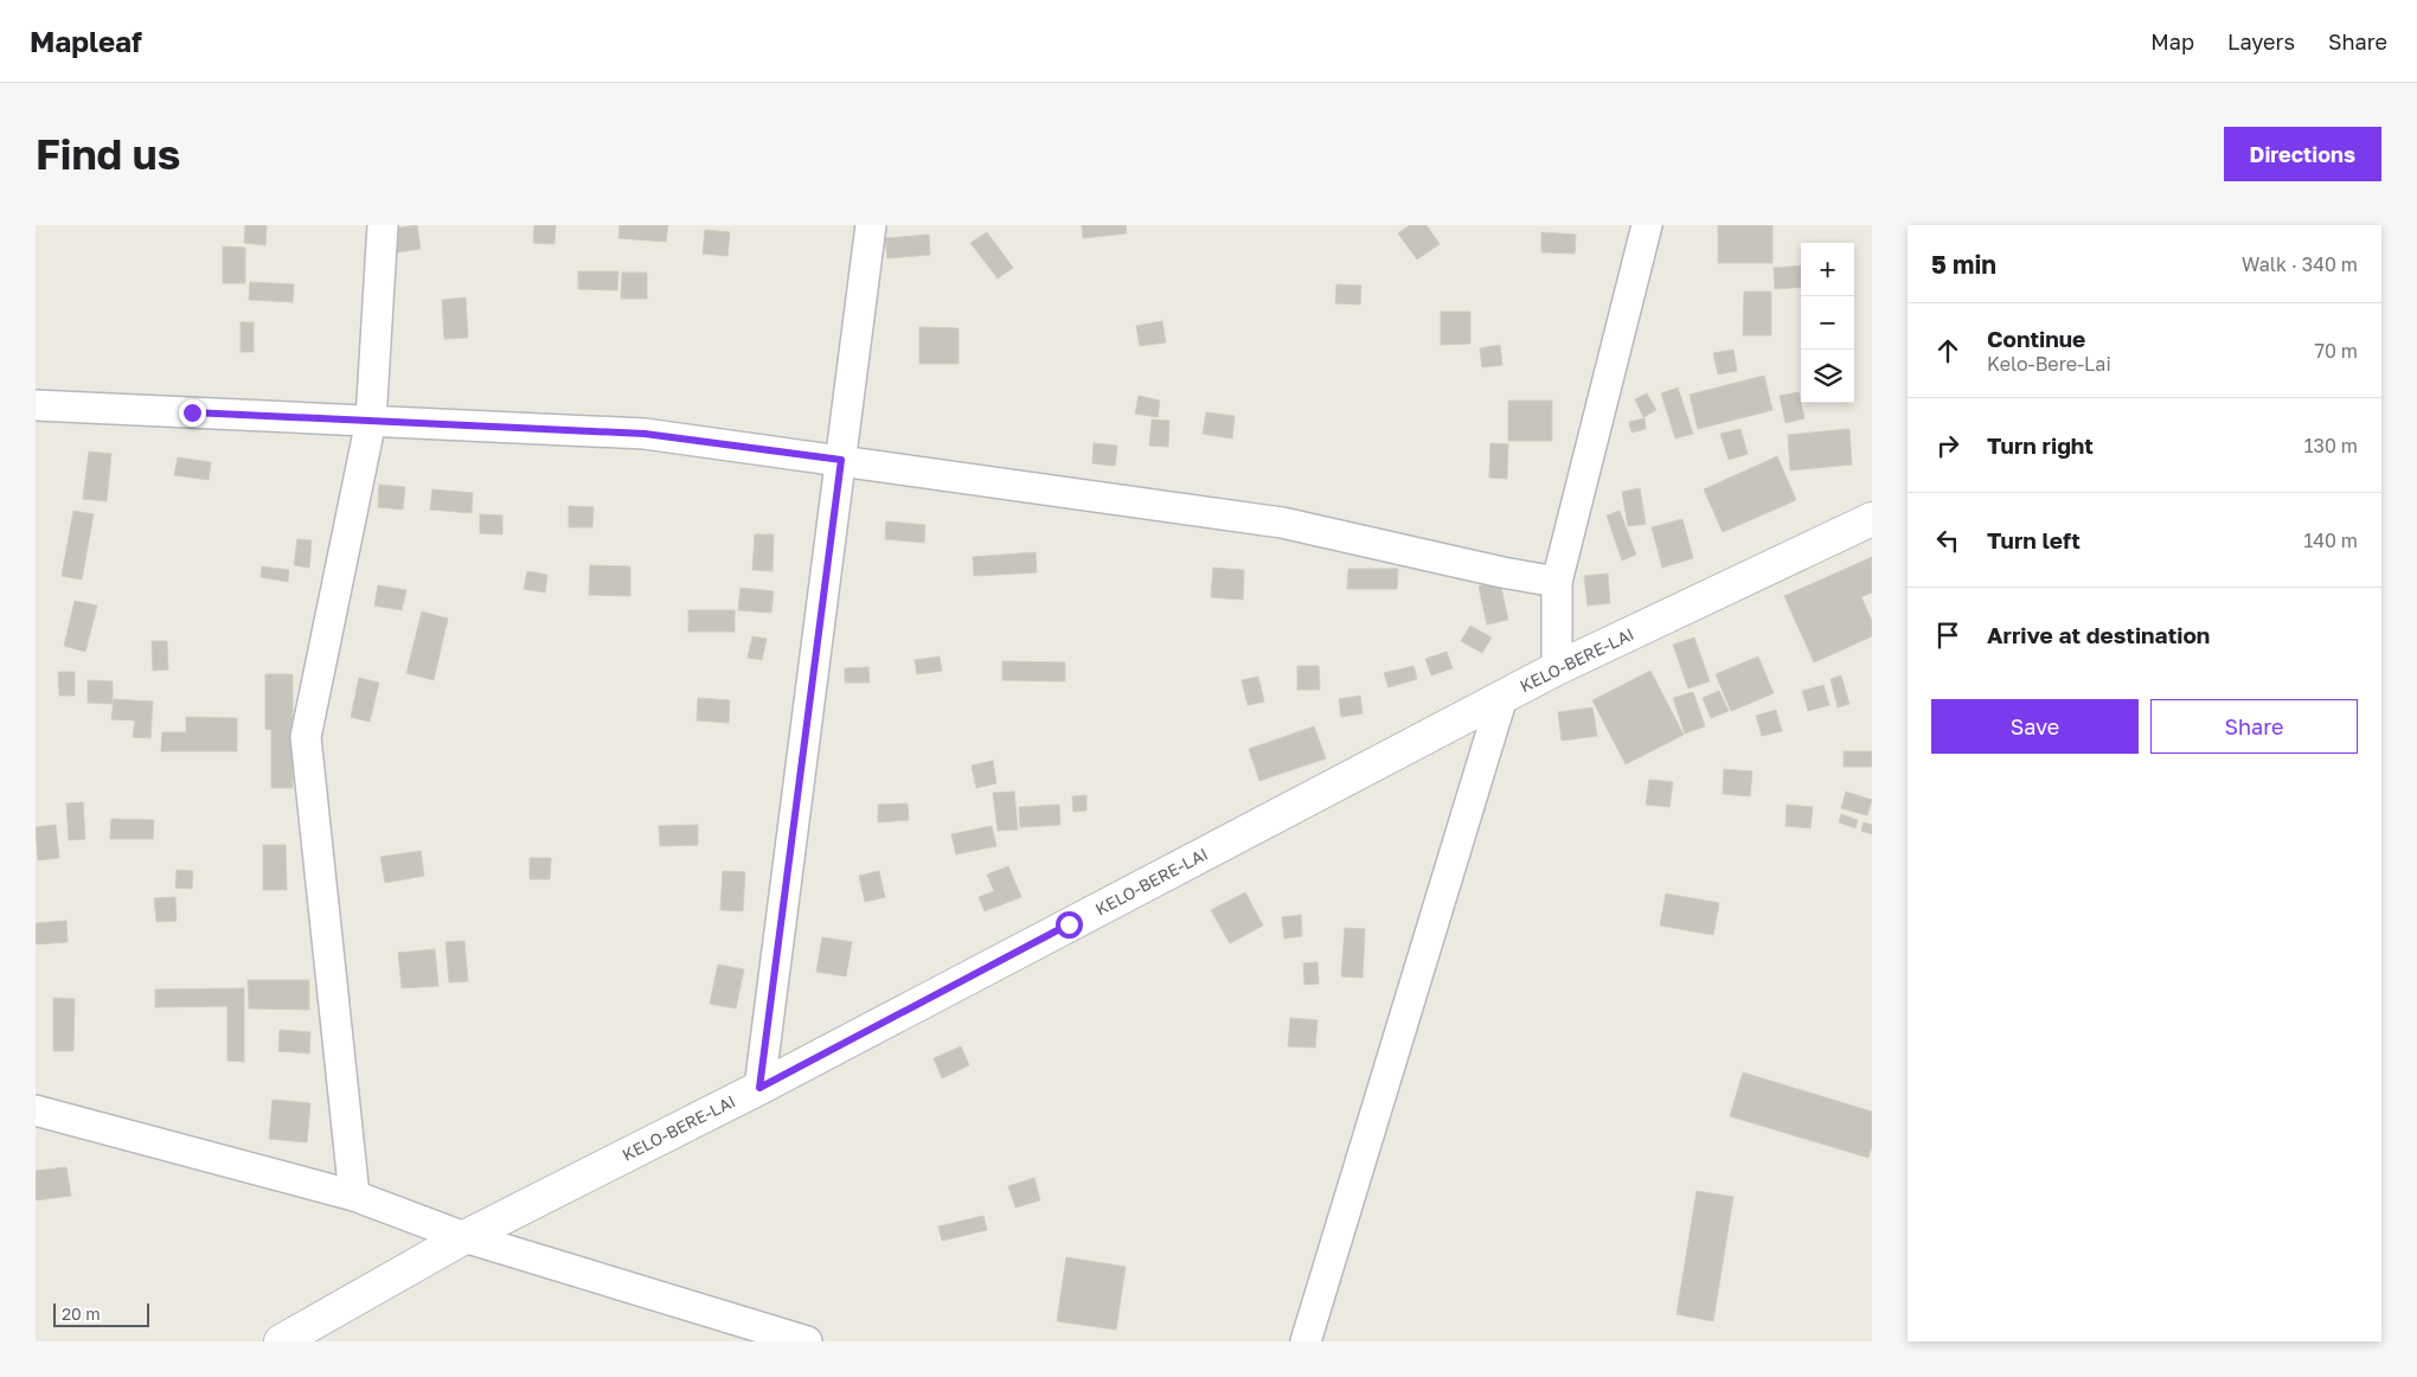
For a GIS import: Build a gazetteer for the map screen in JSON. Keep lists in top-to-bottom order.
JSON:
{
  "streets": {
    "main road": ["KELO-BERE-LAI"]
  },
  "scale_bar": "20 m",
  "page": {
    "header": "Mapleaf",
    "nav": ["Map", "Layers", "Share"],
    "buttons": [
      "Directions",
      ["Save", "Share"]
    ],
    "title": "Find us",
    "heading": ["5 min", "Walk · 340 m"],
    "map_buttons": ["+", "−"],
    "list": [
      ["Continue", "Kelo-Bere-Lai", "70 m"],
      ["Turn right", "130 m"],
      ["Turn left", "140 m"],
      "Arrive at destination"
    ],
    "scale": "20 m"
  }
}
